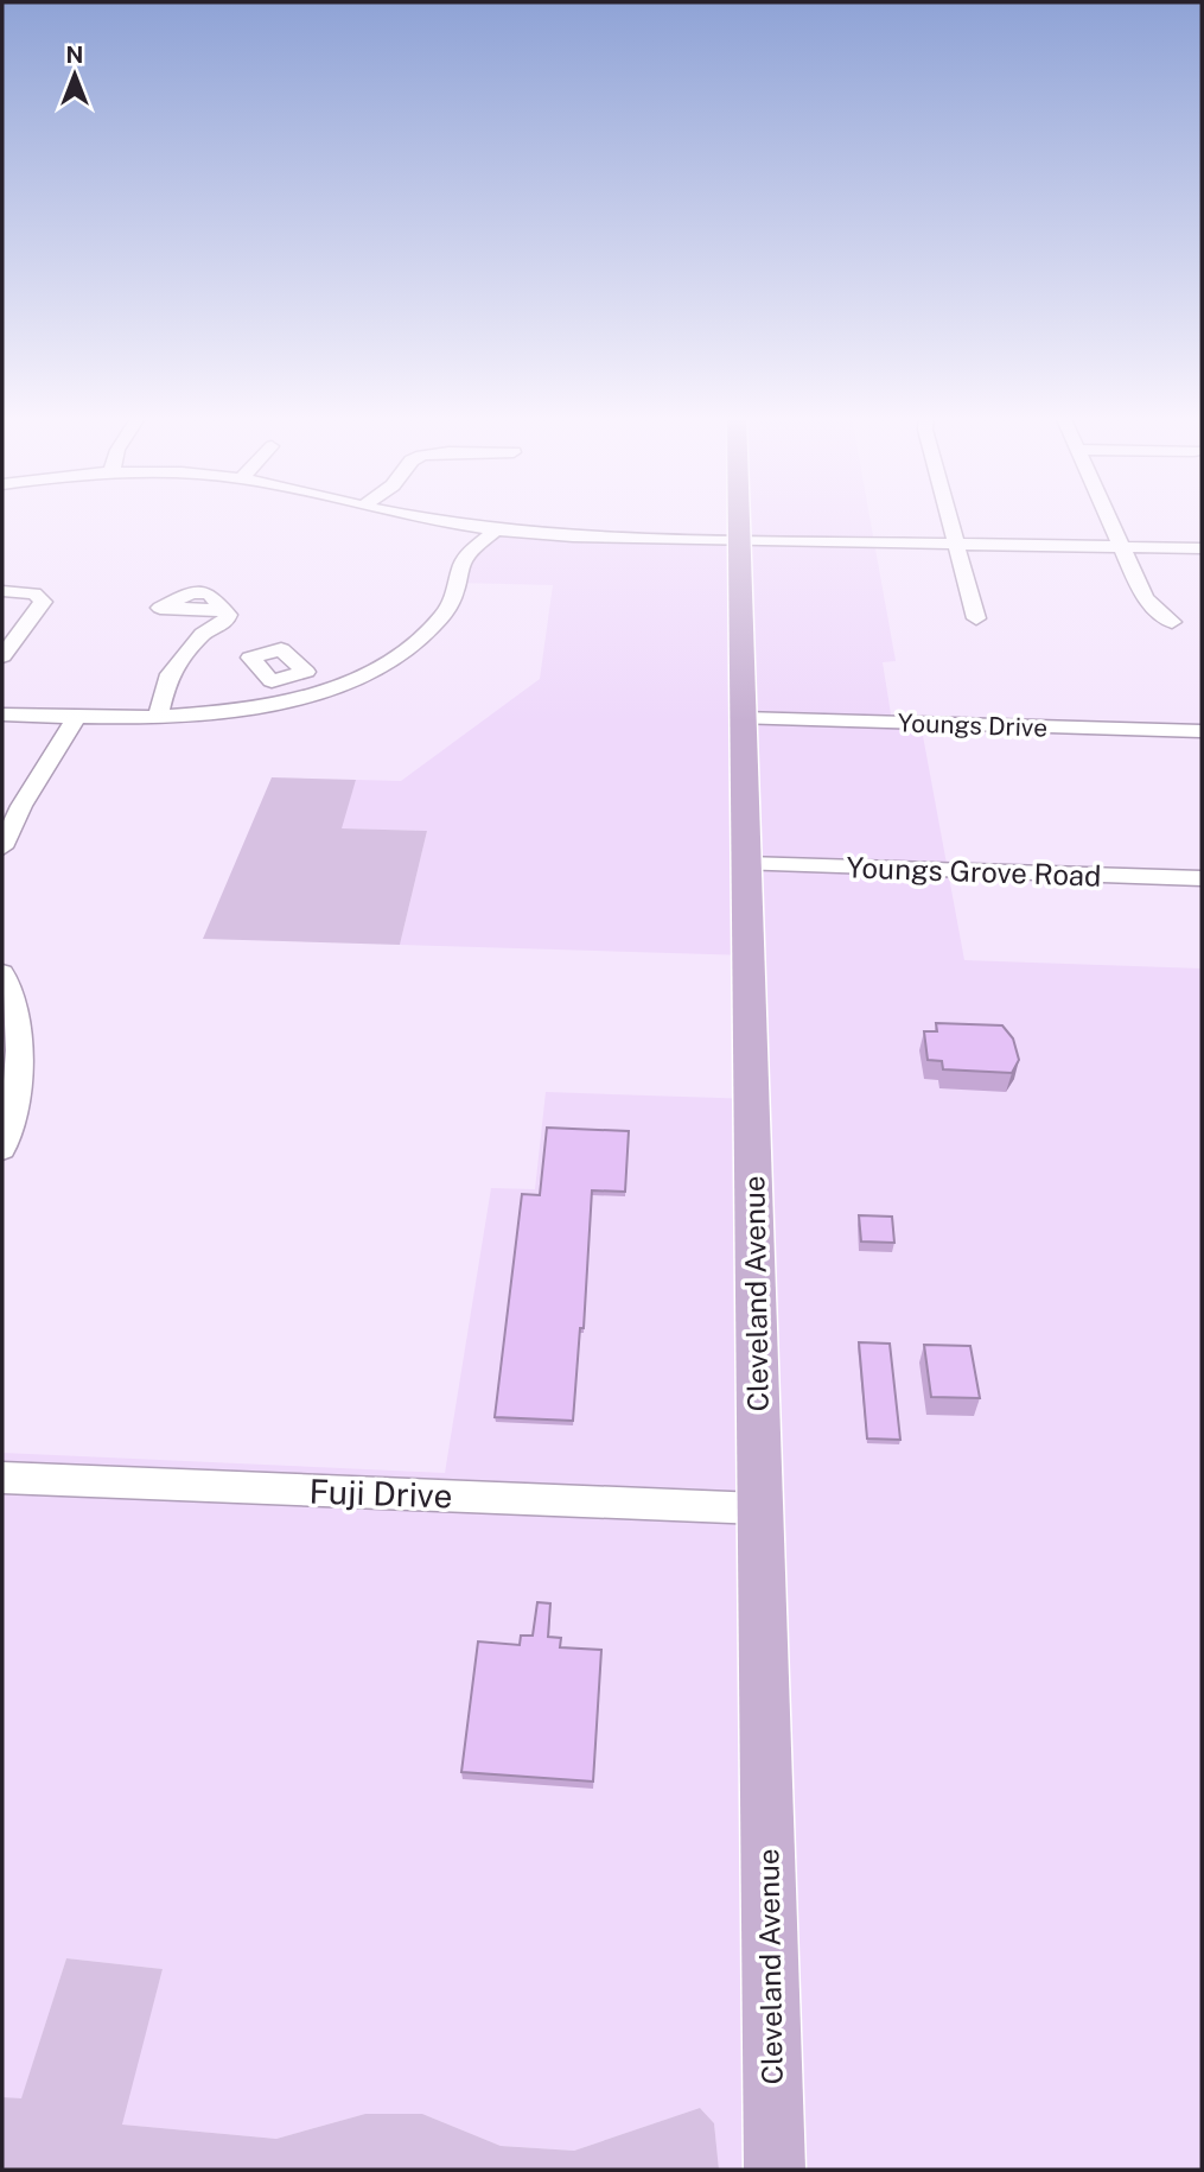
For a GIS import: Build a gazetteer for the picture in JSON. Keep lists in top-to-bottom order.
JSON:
{
  "streets": {
    "main road": ["Cleveland Avenue"],
    "street": ["Youngs Drive", "Youngs Grove Road", "Fuji Drive"]
  },
  "crossings": [
    ["Youngs Drive", "Cleveland Avenue"],
    ["Youngs Grove Road", "Cleveland Avenue"],
    ["Cleveland Avenue", "Fuji Drive"]
  ],
  "north": "top"
}
